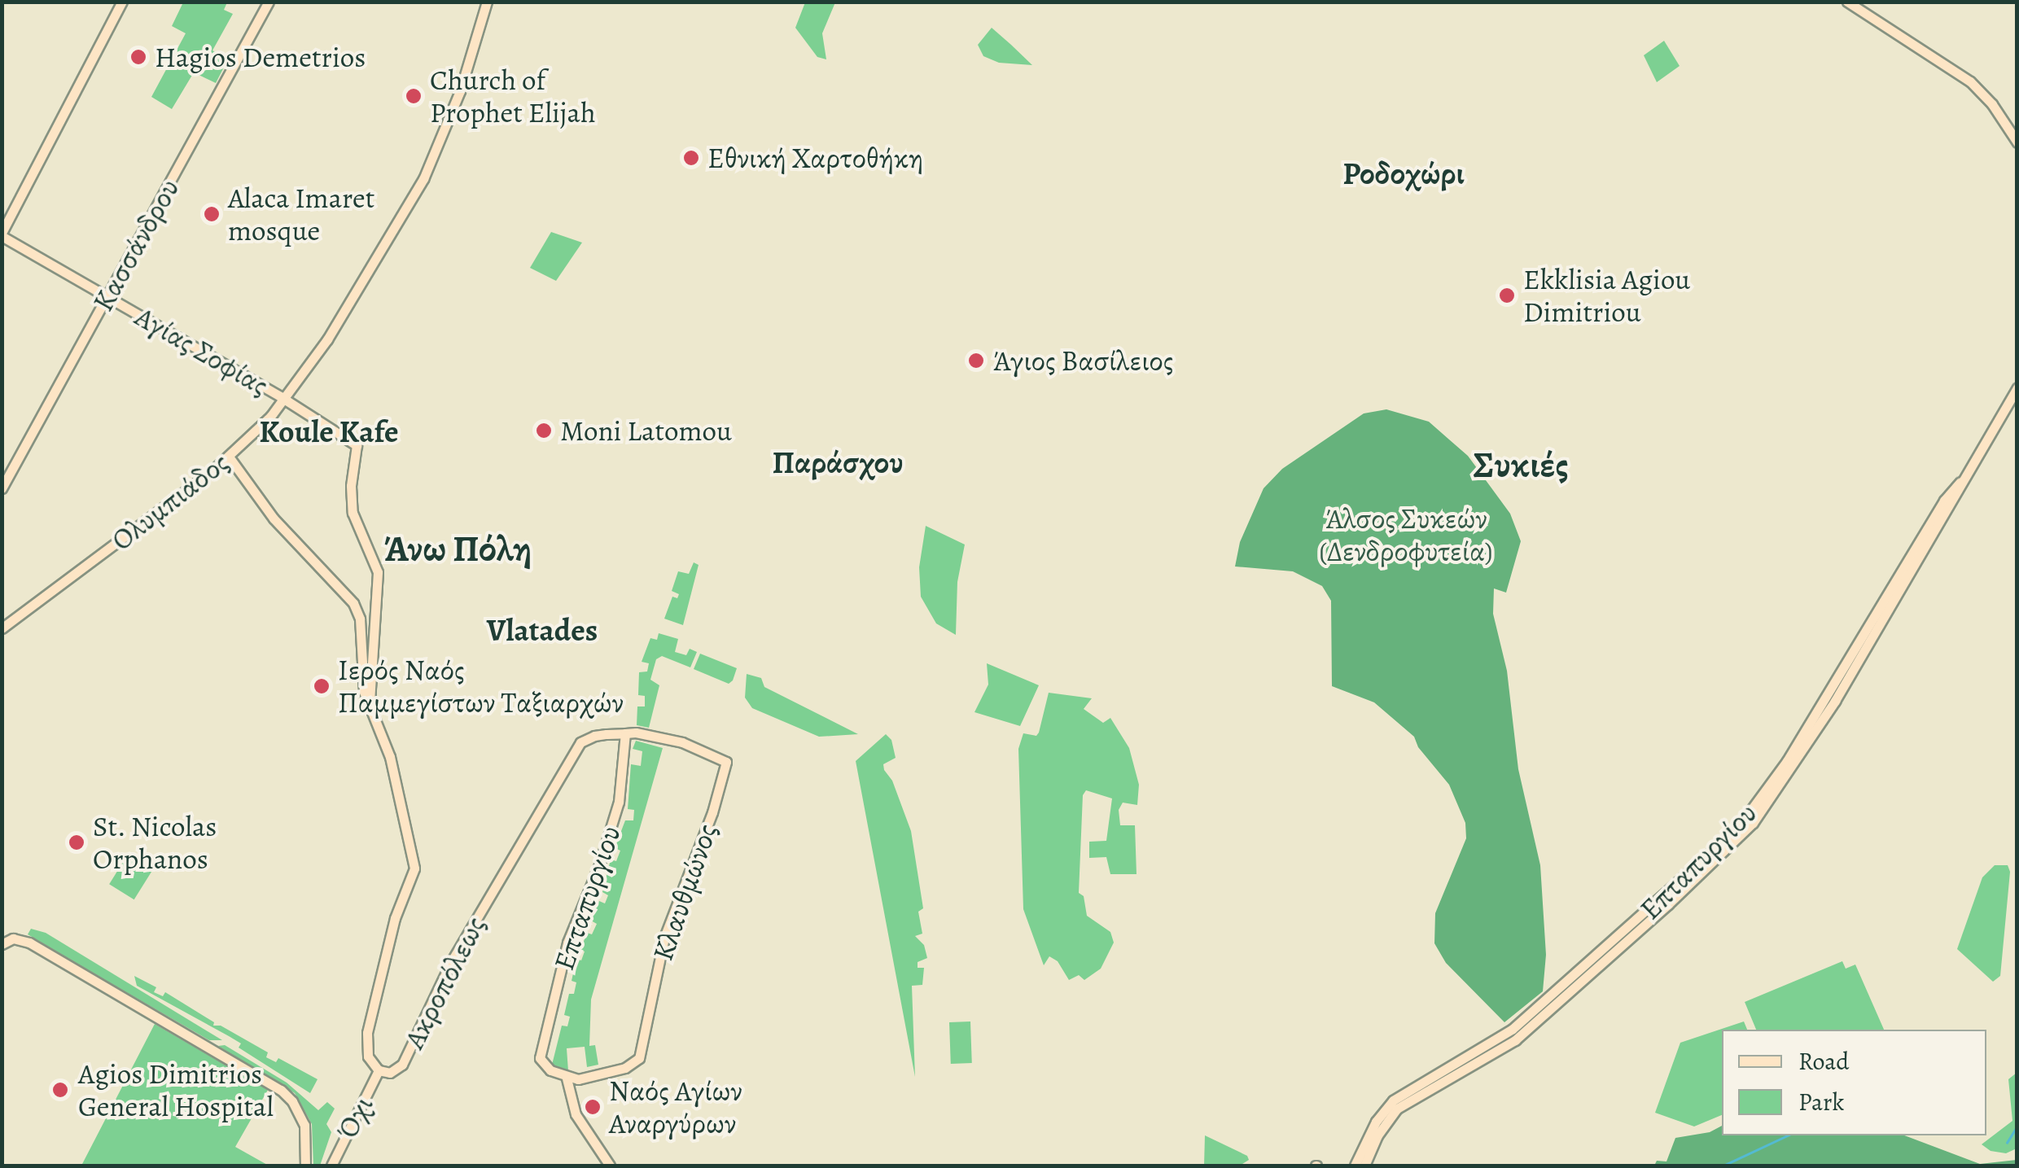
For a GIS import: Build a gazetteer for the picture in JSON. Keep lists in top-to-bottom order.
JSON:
{
  "streets": {
    "main road": [
      "Κασσάνδρου",
      "Αγίας Σοφίας",
      "Ολυμπιάδος",
      "Επταπυργίου",
      "Κλαυθμώνος",
      "Ακροπόλεως",
      "Όχι"
    ]
  },
  "crossings": [
    ["Κασσάνδρου", "Αγίας Σοφίας"],
    ["Αγίας Σοφίας", "Ολυμπιάδος"],
    ["Αγίας Σοφίας", "Ακροπόλεως"],
    ["Επταπυργίου", "Κλαυθμώνος"],
    ["Επταπυργίου", "Ακροπόλεως"],
    ["Κλαυθμώνος", "Ακροπόλεως"],
    ["Ακροπόλεως", "Όχι"]
  ],
  "districts": [
    "Ροδοχώρι",
    "Koule Kafe",
    "Παράσχου",
    "Συκιές",
    "Άνω Πόλη",
    "Vlatades"
  ],
  "parks": ["Άλσος Συκεών (Δενδροφυτεία)"],
  "places": [
    "Hagios Demetrios",
    "Church of Prophet Elijah",
    "Εθνική Χαρτοθήκη",
    "Alaca Imaret mosque",
    "Ekklisia Agiou Dimitriou",
    "Άγιος Βασίλειος",
    "Moni Latomou",
    "Ιερός Ναός Παμμεγίστων Ταξιαρχών",
    "St. Nicolas Orphanos",
    "Agios Dimitrios General Hospital",
    "Ναός Αγίων Αναργύρων"
  ],
  "legend": ["Road", "Park"]
}
